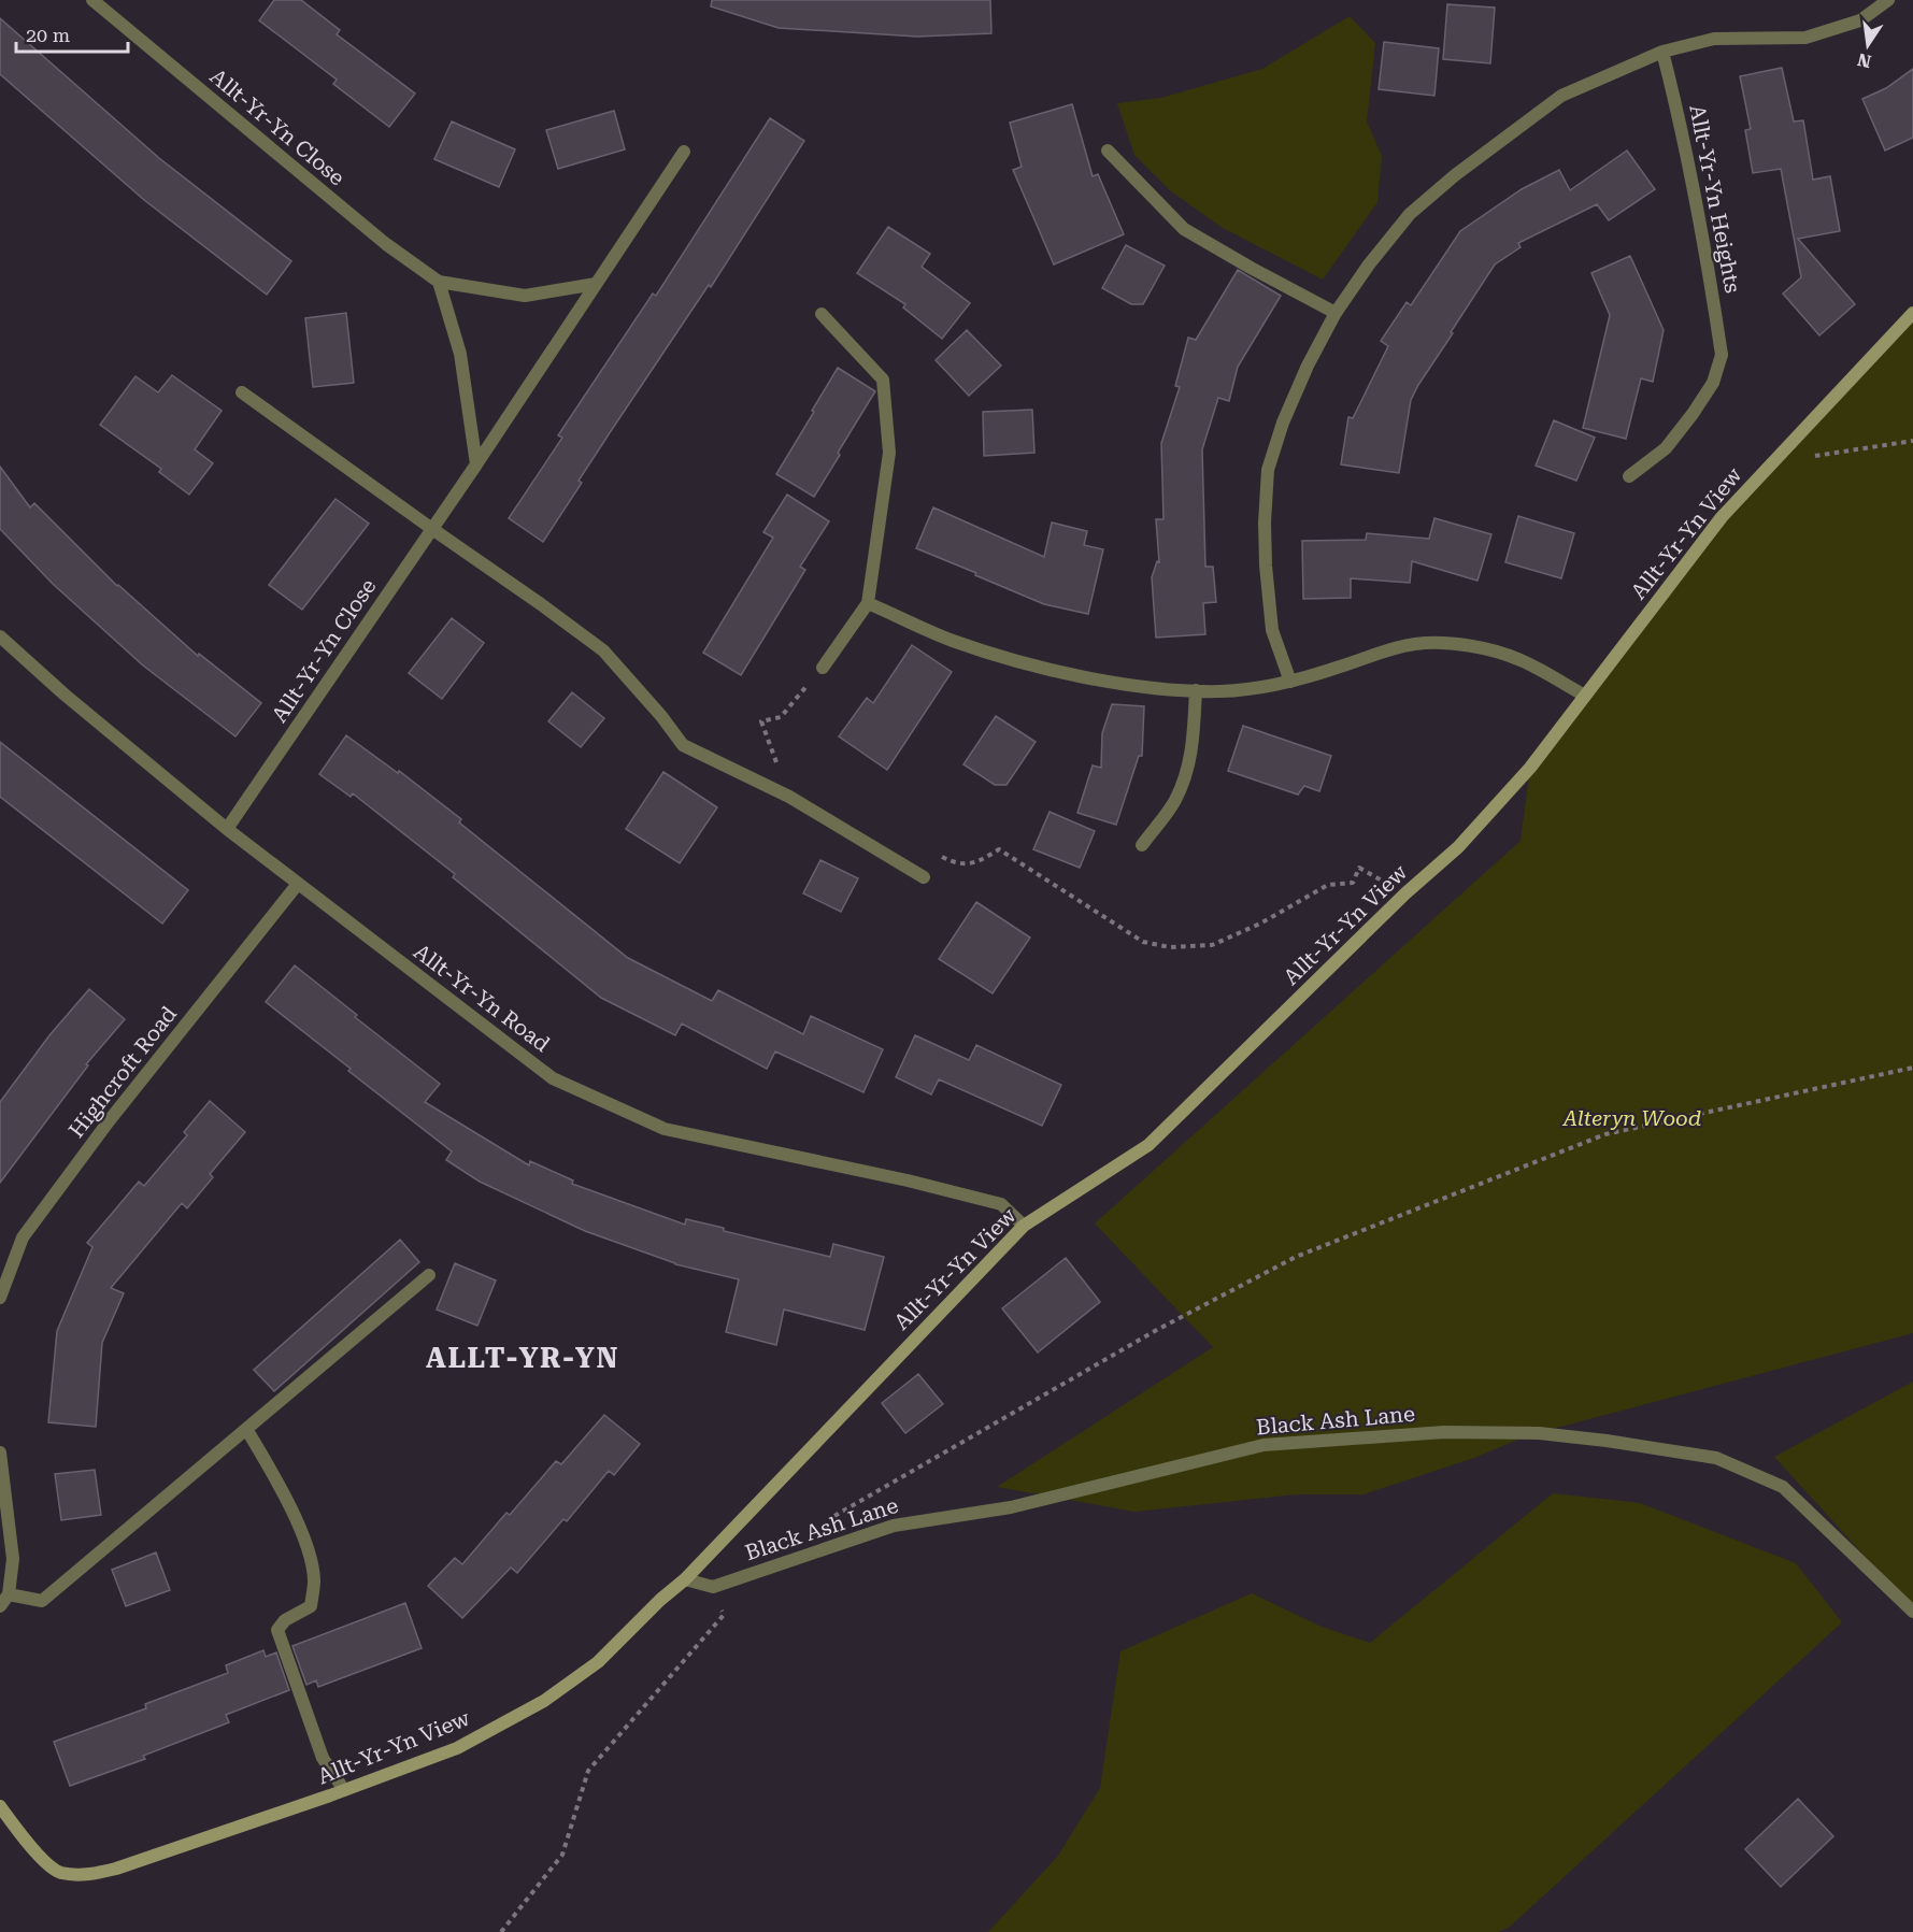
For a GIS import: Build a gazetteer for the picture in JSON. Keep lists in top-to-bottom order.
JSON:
{
  "streets": {
    "street": [
      "Allt-Yr-Yn Close",
      "Allt-Yr-Yn Heights",
      "Allt-Yr-Yn View",
      "Allt-Yr-Yn Road",
      "Highcroft Road",
      "Black Ash Lane"
    ]
  },
  "crossings": [
    ["Allt-Yr-Yn Close", "Allt-Yr-Yn Road"],
    ["Allt-Yr-Yn View", "Allt-Yr-Yn Road"],
    ["Allt-Yr-Yn Road", "Highcroft Road"]
  ],
  "districts": ["ALLT-YR-YN"],
  "parks": ["Alteryn Wood"],
  "scale_bar": "20 m",
  "north": "bottom"
}
